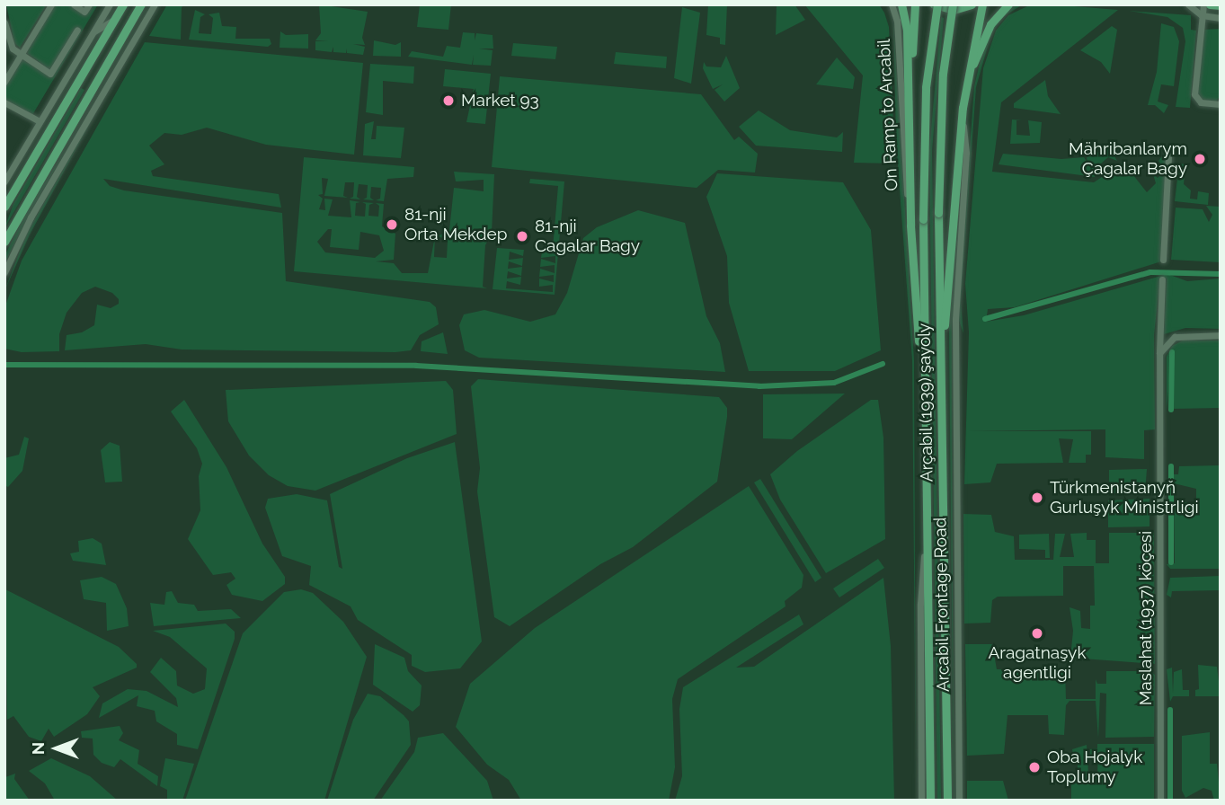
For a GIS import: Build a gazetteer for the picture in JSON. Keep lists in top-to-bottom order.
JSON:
{
  "streets": {
    "main road": ["Arçabil (1939) şaýoly"],
    "street": ["On Ramp to Arcabil", "Arcabil Frontage Road", "Maslahat (1937) köçesi"]
  },
  "crossings": [
    ["Arçabil (1939) şaýoly", "Arcabil Frontage Road"]
  ],
  "places": [
    "Market 93",
    "Mähribanlarym Çagalar Bagy",
    "81-nji Orta Mekdep",
    "81-nji Cagalar Bagy",
    "Türkmenistanyň Gurluşyk Ministrligi",
    "Aragatnaşyk agentligi",
    "Oba Hojalyk Toplumy"
  ],
  "north": "left"
}
